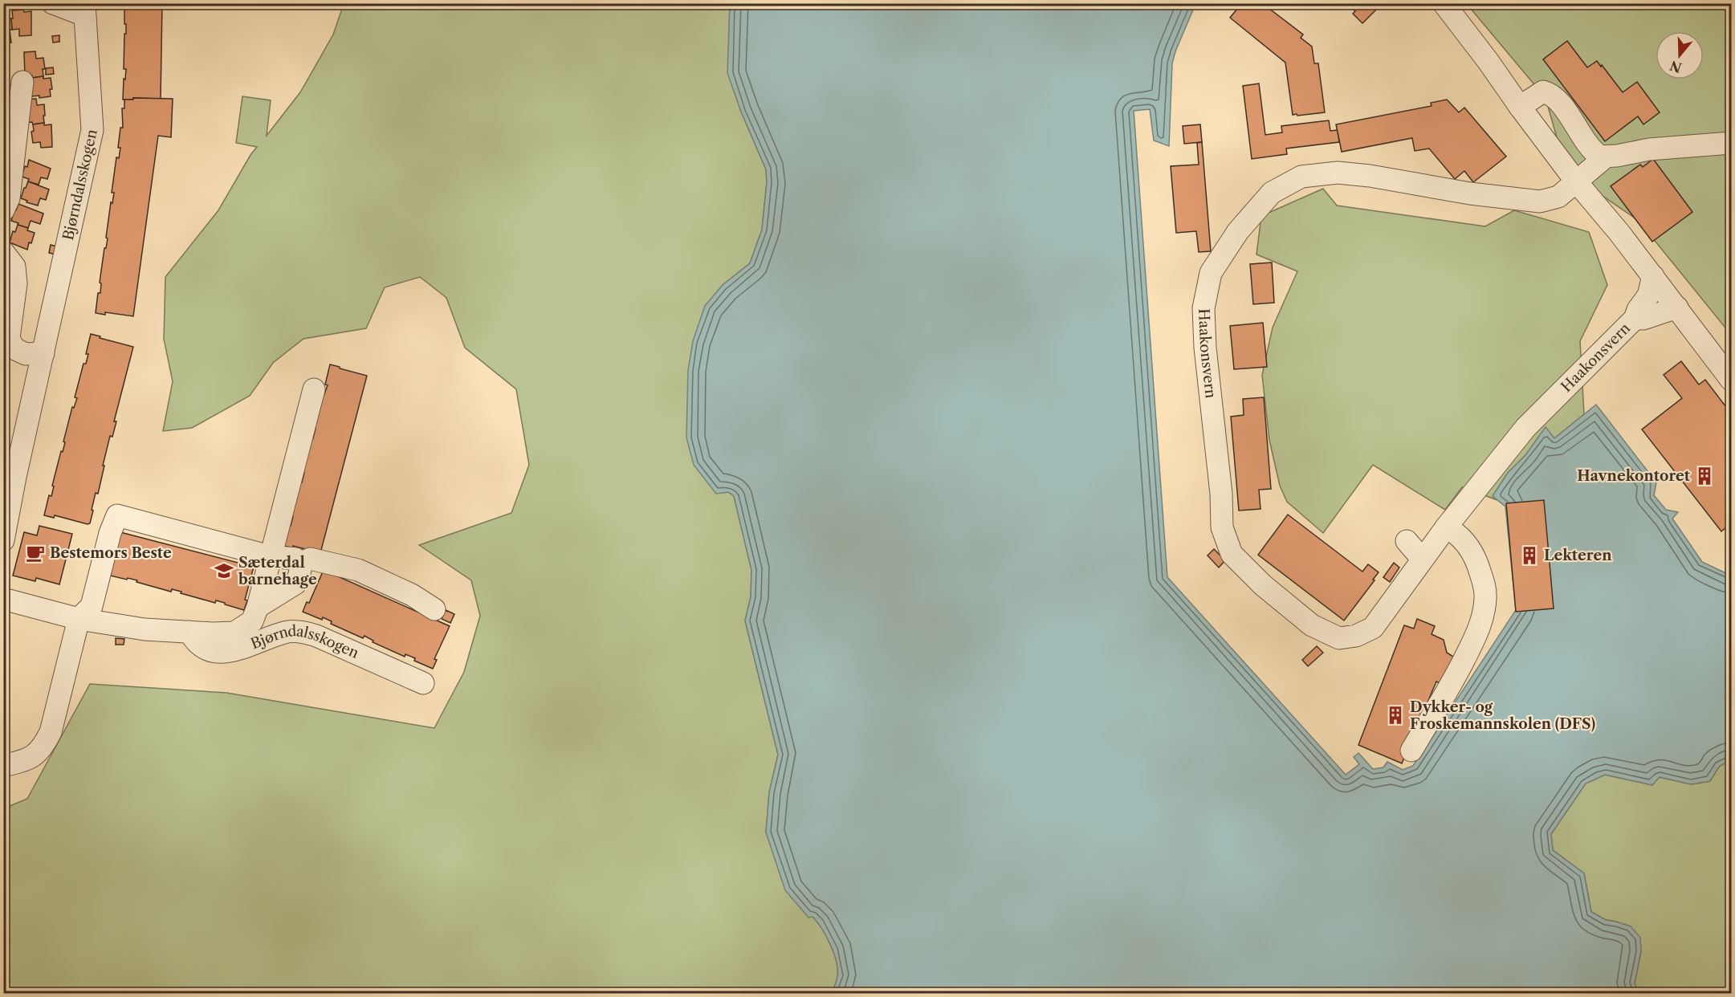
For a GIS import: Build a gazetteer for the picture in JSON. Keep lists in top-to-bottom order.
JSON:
{
  "streets": {
    "street": ["Bjørndalsskogen", "Haakonsvern"]
  },
  "places": {
    "building": ["Havnekontoret", "Lekteren", "Dykker- og Froskemannskolen (DFS)"],
    "cafe": ["Bestemors Beste"],
    "school or university": ["Sæterdal barnehage"]
  },
  "north": "bottom"
}
